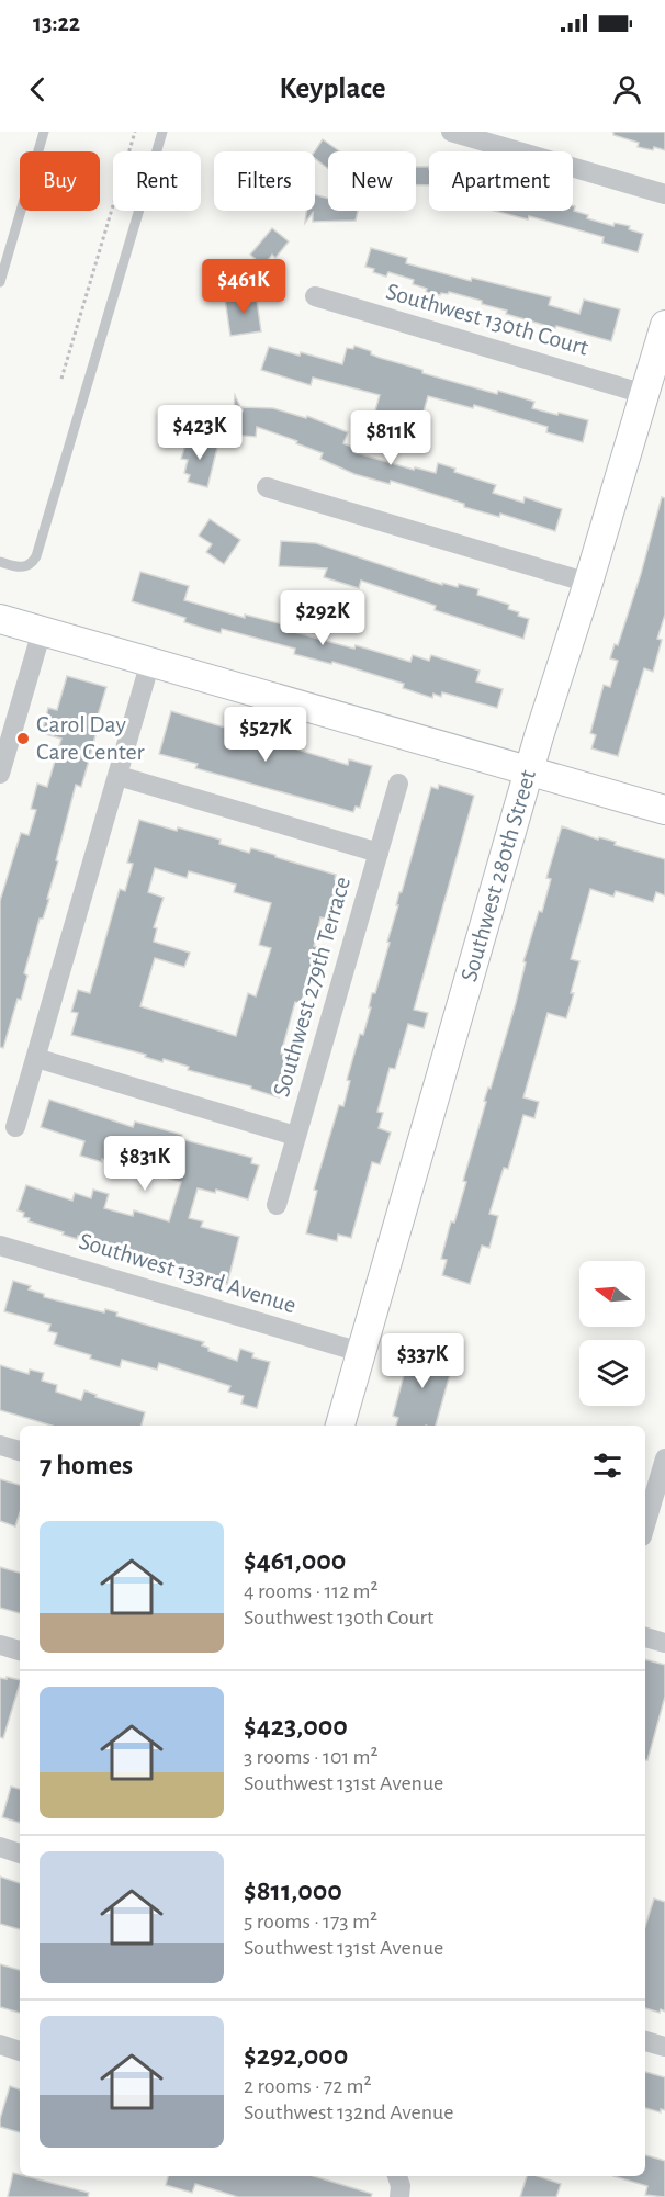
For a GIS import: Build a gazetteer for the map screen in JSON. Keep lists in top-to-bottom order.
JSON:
{
  "streets": {
    "street": [
      "Southwest 130th Court",
      "Southwest 280th Street",
      "Southwest 279th Terrace",
      "Southwest 133rd Avenue"
    ]
  },
  "crossings": [
    ["Southwest 130th Court", "Southwest 280th Street"],
    ["Southwest 280th Street", "Southwest 133rd Avenue"]
  ],
  "places": ["Carol Day Care Center"],
  "north": "left",
  "page": {
    "status": "13:22",
    "header": "Keyplace",
    "chip": [
      "Buy",
      "Rent",
      "Filters",
      "New",
      "Apartment"
    ],
    "price": [
      "$461K",
      "$423K",
      "$811K",
      "$292K",
      "$527K",
      "$831K",
      "$337K"
    ],
    "heading": "7 homes",
    "list": [
      {
        "name": "$461,000",
        "note": "4 rooms · 112 m² · Southwest 130th Court"
      },
      {
        "name": "$423,000",
        "note": "3 rooms · 101 m² · Southwest 131st Avenue"
      },
      {
        "name": "$811,000",
        "note": "5 rooms · 173 m² · Southwest 131st Avenue"
      },
      {
        "name": "$292,000",
        "note": "2 rooms · 72 m² · Southwest 132nd Avenue"
      }
    ]
  }
}
